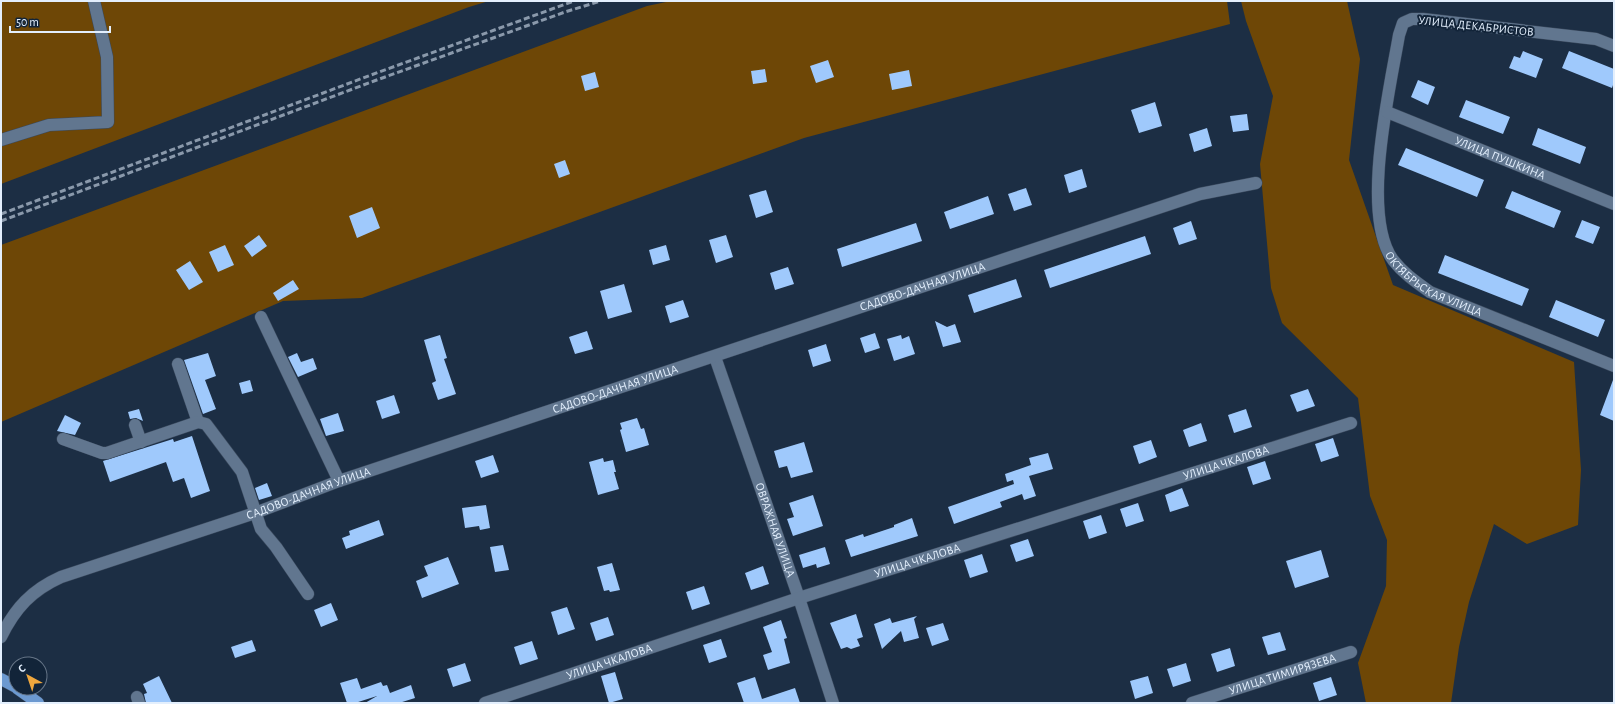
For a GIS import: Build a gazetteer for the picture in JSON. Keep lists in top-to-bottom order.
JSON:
{
  "streets": {
    "street": [
      "УЛИЦА ДЕКАБРИСТОВ",
      "УЛИЦА ПУШКИНА",
      "ОКТЯБРЬСКАЯ УЛИЦА",
      "САДОВО-ДАЧНАЯ УЛИЦА",
      "УЛИЦА ЧКАЛОВА",
      "ОВРАЖНАЯ УЛИЦА",
      "УЛИЦА ТИМИРЯЗЕВА"
    ]
  },
  "crossings": [
    ["УЛИЦА ДЕКАБРИСТОВ", "УЛИЦА ПУШКИНА"],
    ["УЛИЦА ДЕКАБРИСТОВ", "ОКТЯБРЬСКАЯ УЛИЦА"],
    ["УЛИЦА ПУШКИНА", "ОКТЯБРЬСКАЯ УЛИЦА"],
    ["САДОВО-ДАЧНАЯ УЛИЦА", "ОВРАЖНАЯ УЛИЦА"],
    ["УЛИЦА ЧКАЛОВА", "ОВРАЖНАЯ УЛИЦА"]
  ],
  "scale_bar": "50 m",
  "north": "top left"
}
